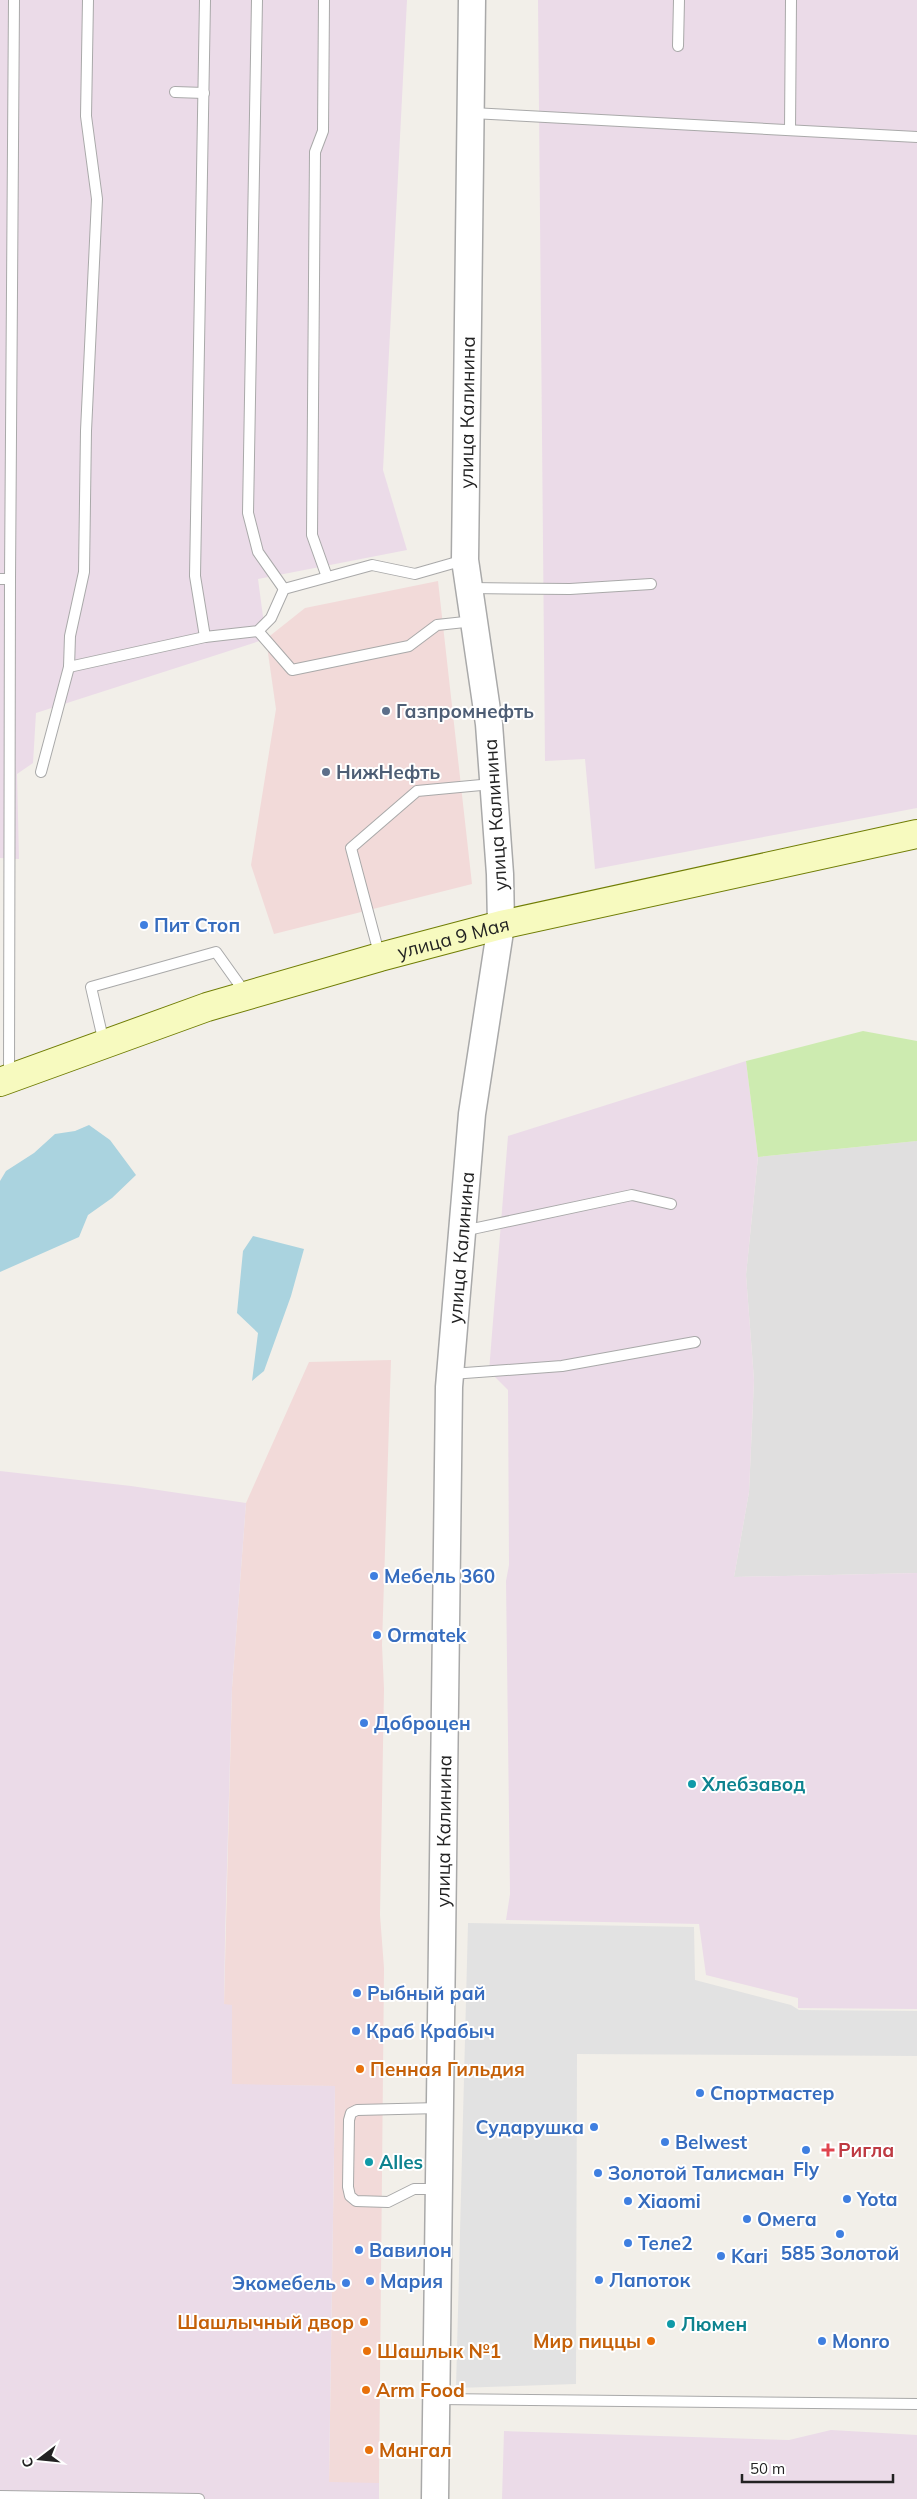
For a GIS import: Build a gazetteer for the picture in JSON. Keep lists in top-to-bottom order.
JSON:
{
  "streets": {
    "main road": ["улица 9 Мая"],
    "street": ["улица Калинина"]
  },
  "crossings": [
    ["улица Калинина", "улица 9 Мая"]
  ],
  "places": {
    "other": [
      "Газпромнефть",
      "НижНефть",
      "Пит Стоп",
      "Мебель 360",
      "Ormatek",
      "Доброцен",
      "Хлебзавод",
      "Рыбный рай",
      "Краб Крабыч",
      "Пенная Гильдия",
      "Спортмастер",
      "Сударушка",
      "Belwest",
      "Fly",
      "Alles",
      "Золотой Талисман",
      "Yota",
      "Xiaomi",
      "Омега",
      "585 Золотой",
      "Теле2",
      "Вавилон",
      "Kari",
      "Лапоток",
      "Мария",
      "Экомебель",
      "Шашлычный двор",
      "Люмен",
      "Мир пиццы",
      "Monro",
      "Шашлык №1",
      "Arm Food",
      "Мангал"
    ],
    "health": ["Ригла"]
  },
  "scale_bar": "50 m",
  "north": "left"
}
